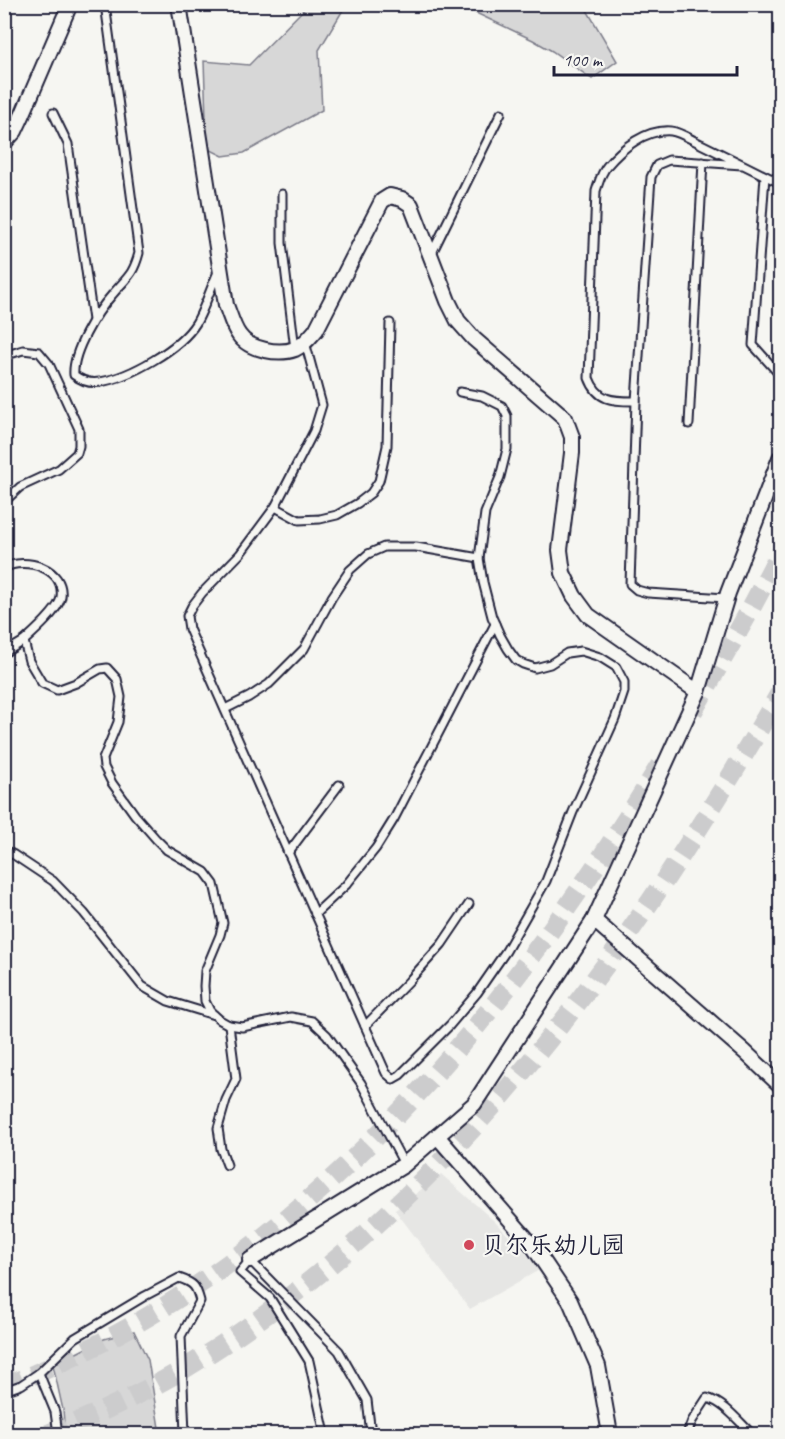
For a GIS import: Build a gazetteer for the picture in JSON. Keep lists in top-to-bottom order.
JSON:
{
  "places": ["贝尔乐幼儿园"],
  "scale_bar": "100 m"
}
